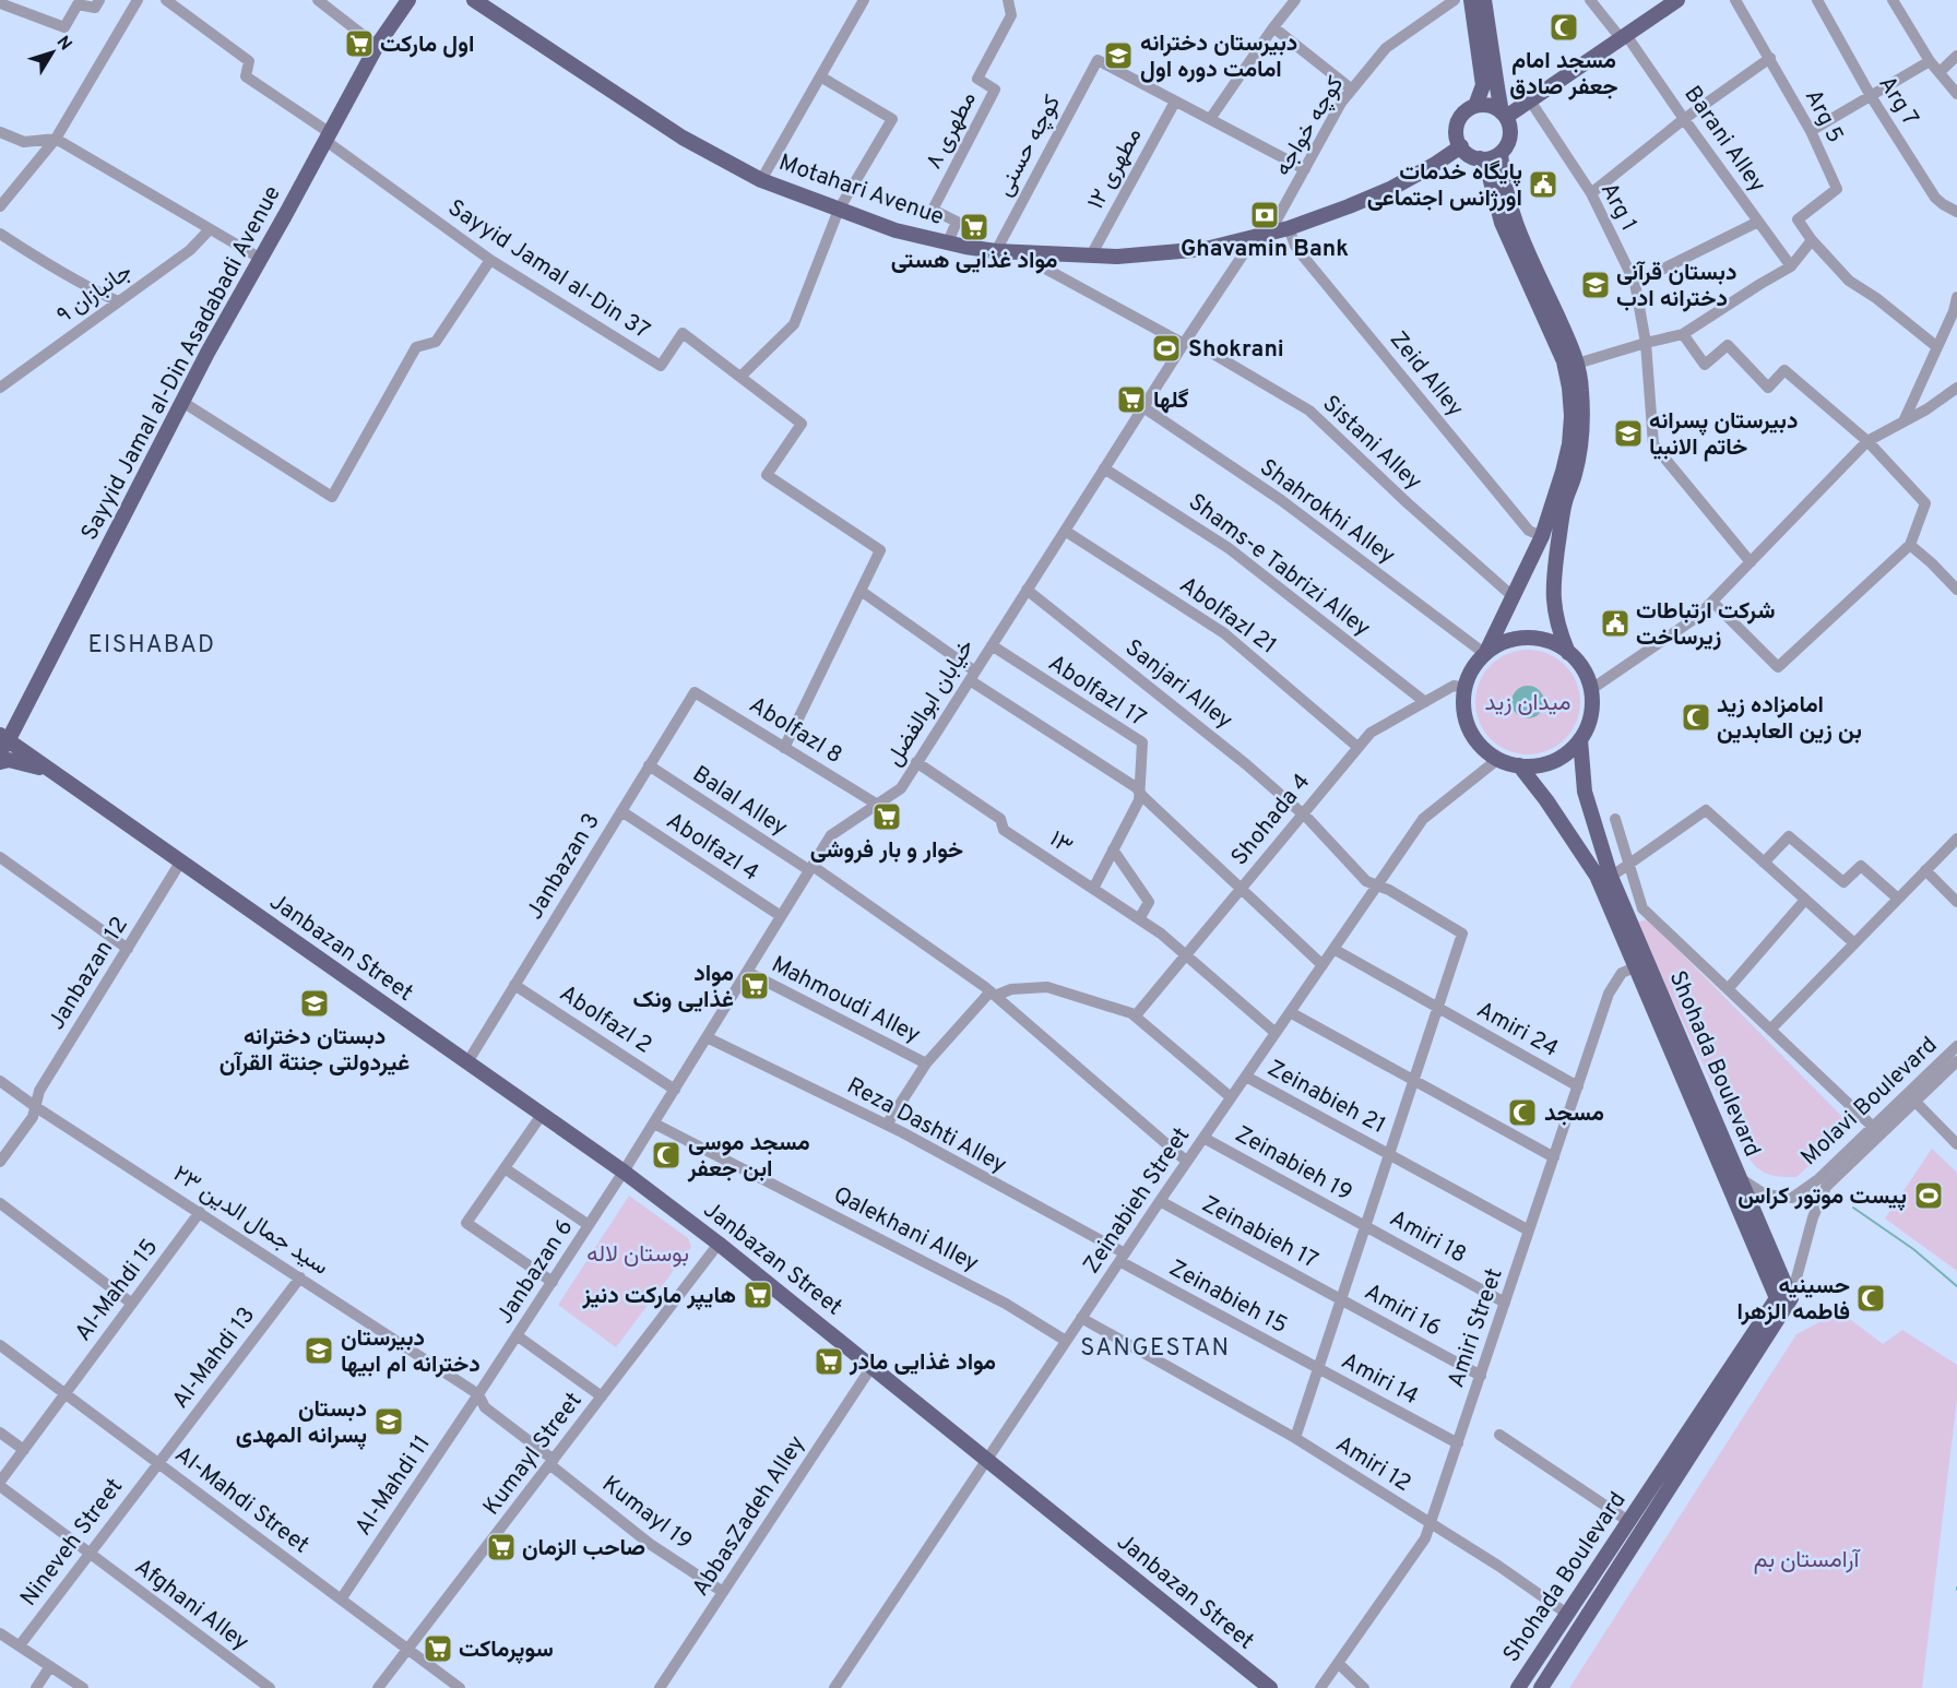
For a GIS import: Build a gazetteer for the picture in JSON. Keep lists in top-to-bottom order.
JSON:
{
  "streets": {
    "main road": [
      "Motahari Avenue",
      "Sayyid Jamal al-Din Asadabadi Avenue",
      "Janbazan Street",
      "Shohada Boulevard"
    ],
    "street": [
      "Arg 7",
      "Arg 5",
      "کوچه خواجه",
      "مطهری ۸",
      "Barani Alley",
      "کوچه حسنی",
      "مطهری ۱۲",
      "Arg 1",
      "Sayyid Jamal al-Din 37",
      "جانبازان ۹",
      "Zeid Alley",
      "Sistani Alley",
      "Shahrokhi Alley",
      "Shams-e Tabrizi Alley",
      "Abolfazl 21",
      "Sanjari Alley",
      "Abolfazl 17",
      "خیابان ابوالفضل",
      "Abolfazl 8",
      "Balal Alley",
      "Shohada 4",
      "۱۳",
      "Abolfazl 4",
      "Janbazan 3",
      "Janbazan 12",
      "Mahmoudi Alley",
      "Abolfazl 2",
      "Amiri 24",
      "Zeinabieh 21",
      "Molavi Boulevard",
      "Reza Dashti Alley",
      "Zeinabieh 19",
      "Zeinabieh Street",
      "سید جمال الدین ۲۳",
      "Qalekhani Alley",
      "Zeinabieh 17",
      "Amiri 18",
      "Janbazan 6",
      "Al-Mahdi 15",
      "Zeinabieh 15",
      "Amiri 16",
      "Amiri Street",
      "Al-Mahdi 13",
      "Amiri 14",
      "Kumayl Street",
      "Amiri 12",
      "Al-Mahdi 11",
      "Al-Mahdi Street",
      "Kumayl 19",
      "AbbasZadeh Alley",
      "Nineveh Street",
      "Afghani Alley"
    ]
  },
  "crossings": [
    ["کوچه خواجه", "Motahari Avenue"],
    ["کوچه خواجه", "خیابان ابوالفضل"],
    ["مطهری ۸", "Motahari Avenue"],
    ["کوچه حسنی", "مطهری ۱۲"],
    ["کوچه حسنی", "Motahari Avenue"],
    ["مطهری ۱۲", "Motahari Avenue"],
    ["Motahari Avenue", "Zeid Alley"],
    ["Motahari Avenue", "Sistani Alley"],
    ["Motahari Avenue", "خیابان ابوالفضل"],
    ["Sayyid Jamal al-Din 37", "Sayyid Jamal al-Din Asadabadi Avenue"],
    ["Sayyid Jamal al-Din Asadabadi Avenue", "Janbazan Street"],
    ["Sistani Alley", "خیابان ابوالفضل"],
    ["Shahrokhi Alley", "خیابان ابوالفضل"],
    ["Shahrokhi Alley", "Shohada 4"],
    ["Shahrokhi Alley", "Shohada Boulevard"],
    ["Shahrokhi Alley", "Zeinabieh Street"],
    ["Shams-e Tabrizi Alley", "خیابان ابوالفضل"],
    ["Shams-e Tabrizi Alley", "Shohada 4"],
    ["Abolfazl 21", "خیابان ابوالفضل"],
    ["Abolfazl 21", "Shohada 4"],
    ["Sanjari Alley", "خیابان ابوالفضل"],
    ["Sanjari Alley", "Shohada 4"],
    ["Sanjari Alley", "Amiri 24"],
    ["Sanjari Alley", "Zeinabieh Street"],
    ["Abolfazl 17", "خیابان ابوالفضل"],
    ["خیابان ابوالفضل", "Abolfazl 8"],
    ["خیابان ابوالفضل", "Balal Alley"],
    ["خیابان ابوالفضل", "۱۳"],
    ["خیابان ابوالفضل", "Abolfazl 4"],
    ["خیابان ابوالفضل", "Janbazan Street"],
    ["خیابان ابوالفضل", "Mahmoudi Alley"],
    ["خیابان ابوالفضل", "Abolfazl 2"],
    ["خیابان ابوالفضل", "Reza Dashti Alley"],
    ["خیابان ابوالفضل", "Qalekhani Alley"],
    ["خیابان ابوالفضل", "Janbazan 6"],
    ["Abolfazl 8", "Janbazan 3"],
    ["Balal Alley", "Janbazan 3"],
    ["Balal Alley", "Zeinabieh Street"],
    ["Shohada 4", "۱۳"],
    ["Shohada 4", "Shohada Boulevard"],
    ["Shohada 4", "Zeinabieh Street"],
    ["۱۳", "Zeinabieh Street"],
    ["Abolfazl 4", "Janbazan 3"],
    ["Janbazan 3", "Janbazan Street"],
    ["Janbazan 3", "Abolfazl 2"],
    ["Janbazan Street", "Janbazan 12"],
    ["Janbazan Street", "Zeinabieh Street"],
    ["Janbazan Street", "Janbazan 6"],
    ["Janbazan Street", "Kumayl Street"],
    ["Janbazan Street", "AbbasZadeh Alley"],
    ["Janbazan 12", "سید جمال الدین ۲۳"],
    ["Amiri 24", "Zeinabieh Street"],
    ["Amiri 24", "Amiri Street"],
    ["Shohada Boulevard", "Molavi Boulevard"],
    ["Shohada Boulevard", "Zeinabieh Street"],
    ["Shohada Boulevard", "Amiri Street"],
    ["Shohada Boulevard", "Amiri 12"],
    ["Zeinabieh 21", "Zeinabieh Street"],
    ["Zeinabieh 21", "Amiri Street"],
    ["Reza Dashti Alley", "Zeinabieh Street"],
    ["Reza Dashti Alley", "Zeinabieh 15"],
    ["Zeinabieh 19", "Zeinabieh Street"],
    ["Zeinabieh 19", "Amiri 18"],
    ["Zeinabieh Street", "Qalekhani Alley"],
    ["Zeinabieh Street", "Zeinabieh 17"],
    ["Zeinabieh Street", "Zeinabieh 15"],
    ["Zeinabieh Street", "Amiri 12"],
    ["سید جمال الدین ۲۳", "Janbazan 6"],
    ["سید جمال الدین ۲۳", "Al-Mahdi 15"],
    ["سید جمال الدین ۲۳", "Al-Mahdi 13"],
    ["سید جمال الدین ۲۳", "Kumayl Street"],
    ["سید جمال الدین ۲۳", "Al-Mahdi 11"],
    ["سید جمال الدین ۲۳", "Kumayl 19"],
    ["Zeinabieh 17", "Amiri 16"],
    ["Amiri 18", "Amiri Street"],
    ["Janbazan 6", "Al-Mahdi 11"],
    ["Al-Mahdi 15", "Al-Mahdi Street"],
    ["Al-Mahdi 15", "Afghani Alley"],
    ["Zeinabieh 15", "Amiri 14"],
    ["Amiri 16", "Amiri Street"],
    ["Amiri Street", "Amiri 14"],
    ["Amiri Street", "Amiri 12"],
    ["Al-Mahdi 13", "Al-Mahdi Street"],
    ["Al-Mahdi 13", "Nineveh Street"],
    ["Kumayl Street", "Al-Mahdi Street"],
    ["Kumayl Street", "Kumayl 19"],
    ["Al-Mahdi 11", "Al-Mahdi Street"],
    ["Al-Mahdi Street", "Nineveh Street"],
    ["Kumayl 19", "AbbasZadeh Alley"],
    ["Nineveh Street", "Afghani Alley"]
  ],
  "districts": ["EISHABAD", "SANGESTAN"],
  "parks": ["میدان زید", "بوستان لاله", "آرامستان بم"],
  "places": {
    "mosque": [
      "مسجد امام جعفر صادق",
      "امامزاده زید بن زین العابدین",
      "مسجد",
      "مسجد موسی ابن جعفر",
      "حسینیه فاطمه الزهرا"
    ],
    "supermarket": [
      "اول مارکت",
      "مواد غذایی هستی",
      "گلها",
      "خوار و بار فروشی",
      "مواد غذایی ونک",
      "هایپر مارکت دنیز",
      "مواد غذایی مادر",
      "صاحب الزمان",
      "سوپرماکت"
    ],
    "school or university": [
      "دبیرستان دخترانه امامت دوره اول",
      "دبستان قرآنی دخترانه ادب",
      "دبیرستان پسرانه خاتم الانبیا",
      "دبستان دخترانه غیردولتی جنتة القرآن",
      "دبیرستان دخترانه ام ابیها",
      "دبستان پسرانه المهدی"
    ],
    "public building": ["پایگاه خدمات اورژانس اجتماعی", "شرکت ارتباطات زیرساخت"],
    "bank": ["Ghavamin Bank"],
    "sports": ["Shokrani", "پیست موتور کراس"]
  },
  "north": "top right"
}
